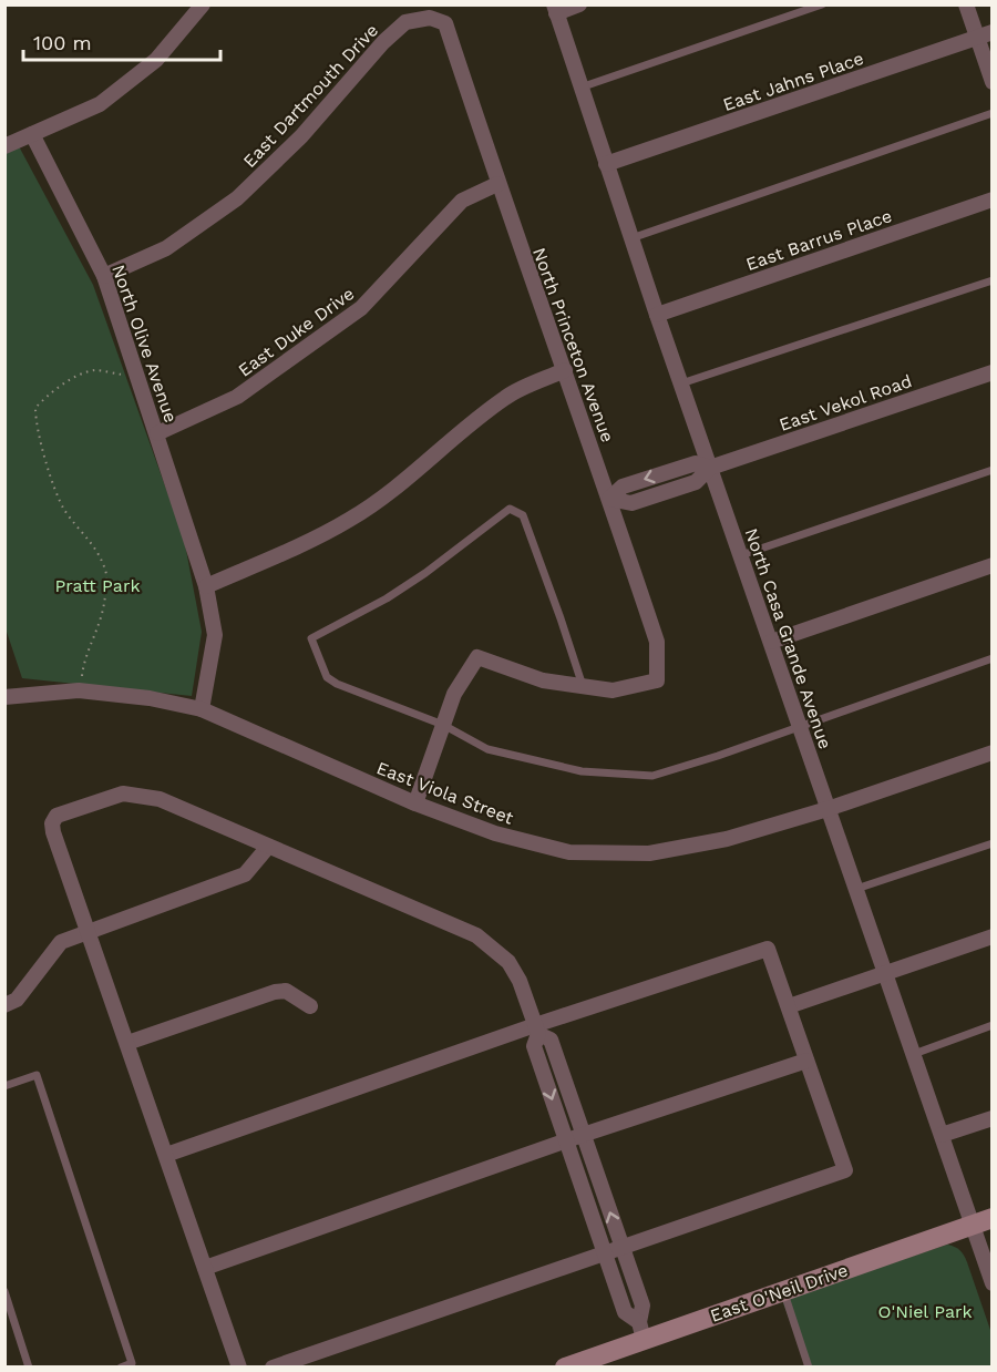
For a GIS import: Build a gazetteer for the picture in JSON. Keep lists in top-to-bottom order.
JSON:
{
  "streets": {
    "street": [
      "East Jahns Place",
      "East Dartmouth Drive",
      "East Barrus Place",
      "East Duke Drive",
      "North Olive Avenue",
      "North Princeton Avenue",
      "East Vekol Road",
      "North Casa Grande Avenue",
      "East Viola Street",
      "East O'Neil Drive"
    ]
  },
  "crossings": [
    ["East Jahns Place", "North Casa Grande Avenue"],
    ["East Dartmouth Drive", "North Olive Avenue"],
    ["East Dartmouth Drive", "North Princeton Avenue"],
    ["East Barrus Place", "North Casa Grande Avenue"],
    ["East Duke Drive", "North Olive Avenue"],
    ["East Duke Drive", "North Princeton Avenue"],
    ["North Olive Avenue", "East Viola Street"],
    ["North Princeton Avenue", "East Vekol Road"],
    ["East Vekol Road", "North Casa Grande Avenue"],
    ["North Casa Grande Avenue", "East Viola Street"],
    ["North Casa Grande Avenue", "East O'Neil Drive"]
  ],
  "parks": ["Pratt Park", "O'Niel Park"],
  "scale_bar": "100 m"
}
